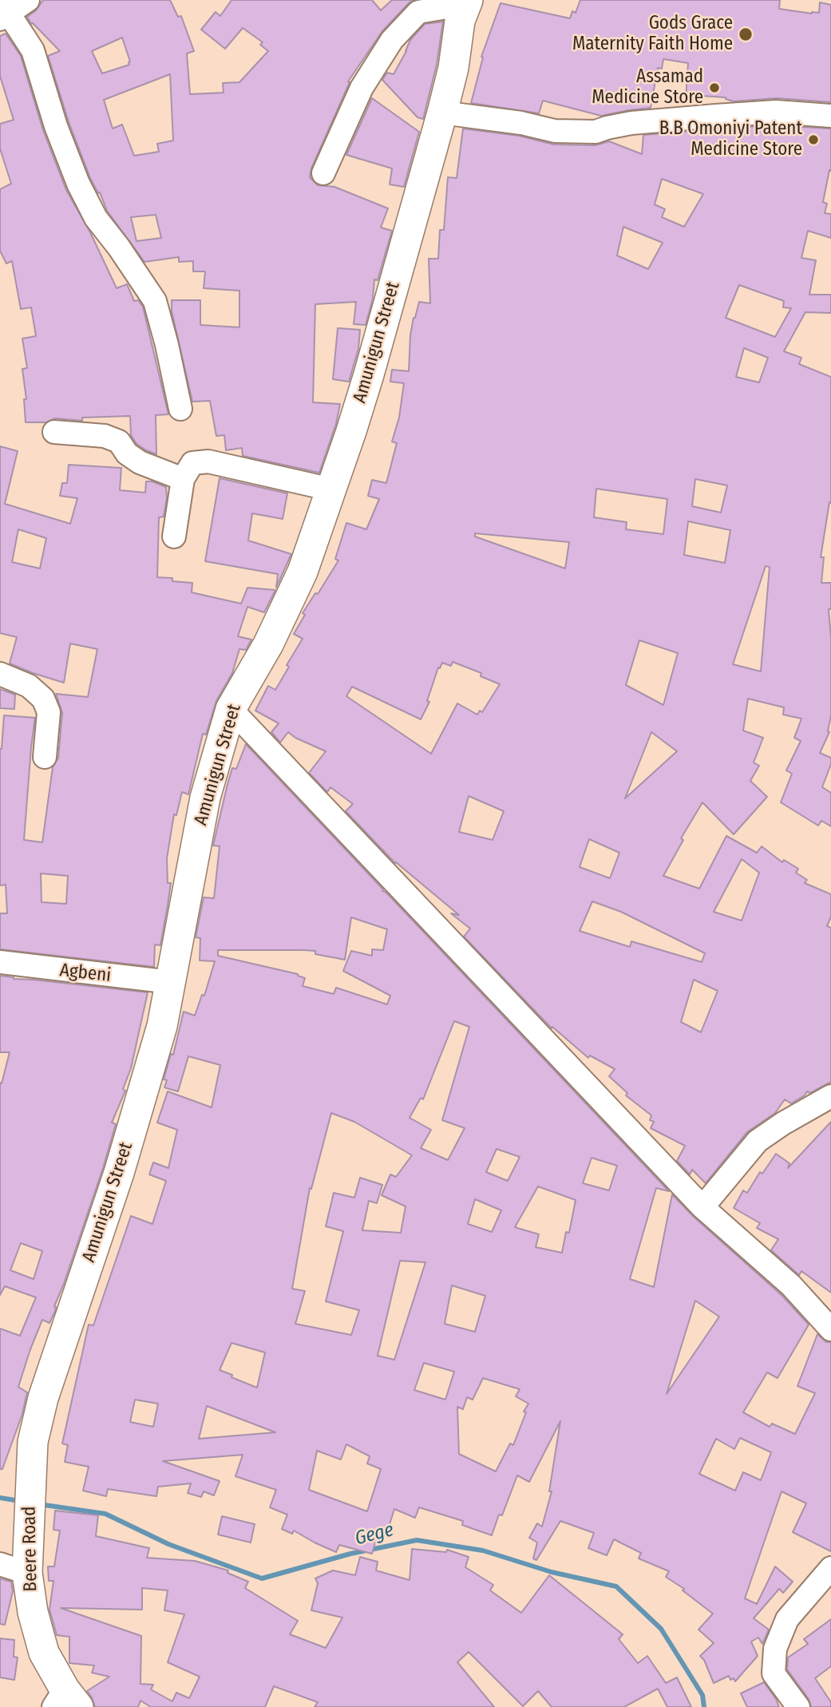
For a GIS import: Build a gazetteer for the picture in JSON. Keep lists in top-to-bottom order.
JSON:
{
  "streets": {
    "main road": ["Amunigun Street", "Beere Road"],
    "street": ["Agbeni"]
  },
  "crossings": [
    ["Amunigun Street", "Agbeni"],
    ["Amunigun Street", "Beere Road"]
  ],
  "water": ["Gege"],
  "places": ["Gods Grace Maternity Faith Home", "Assamad Medicine Store", "B.B Omoniyi Patent Medicine Store"]
}
